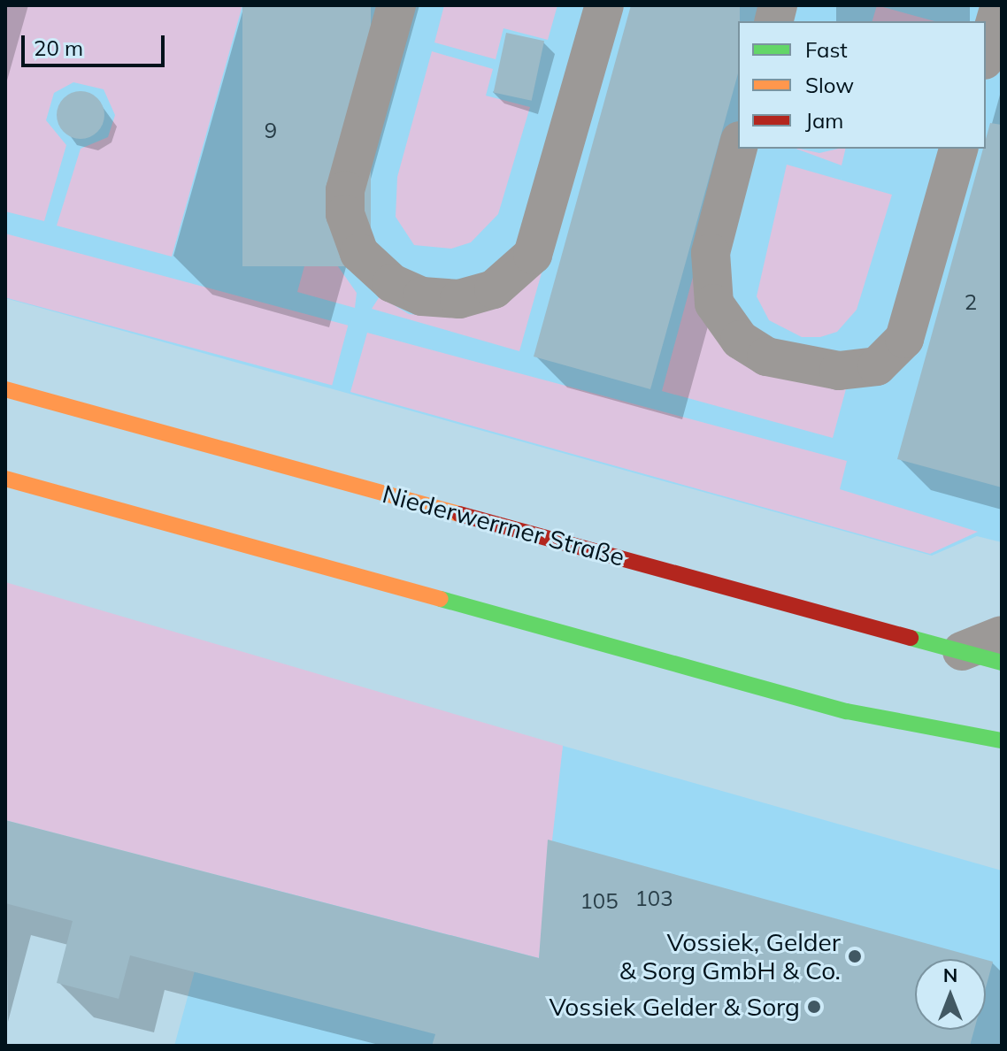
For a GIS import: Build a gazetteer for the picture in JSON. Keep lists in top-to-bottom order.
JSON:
{
  "streets": {
    "main road": ["Niederwerrner Straße"]
  },
  "places": ["Vossiek, Gelder & Sorg GmbH & Co.", "Vossiek Gelder & Sorg"],
  "house_numbers": [
    "9",
    "2",
    "103",
    "105"
  ],
  "legend": ["Fast", "Slow", "Jam"],
  "scale_bar": "20 m",
  "north": "top"
}
